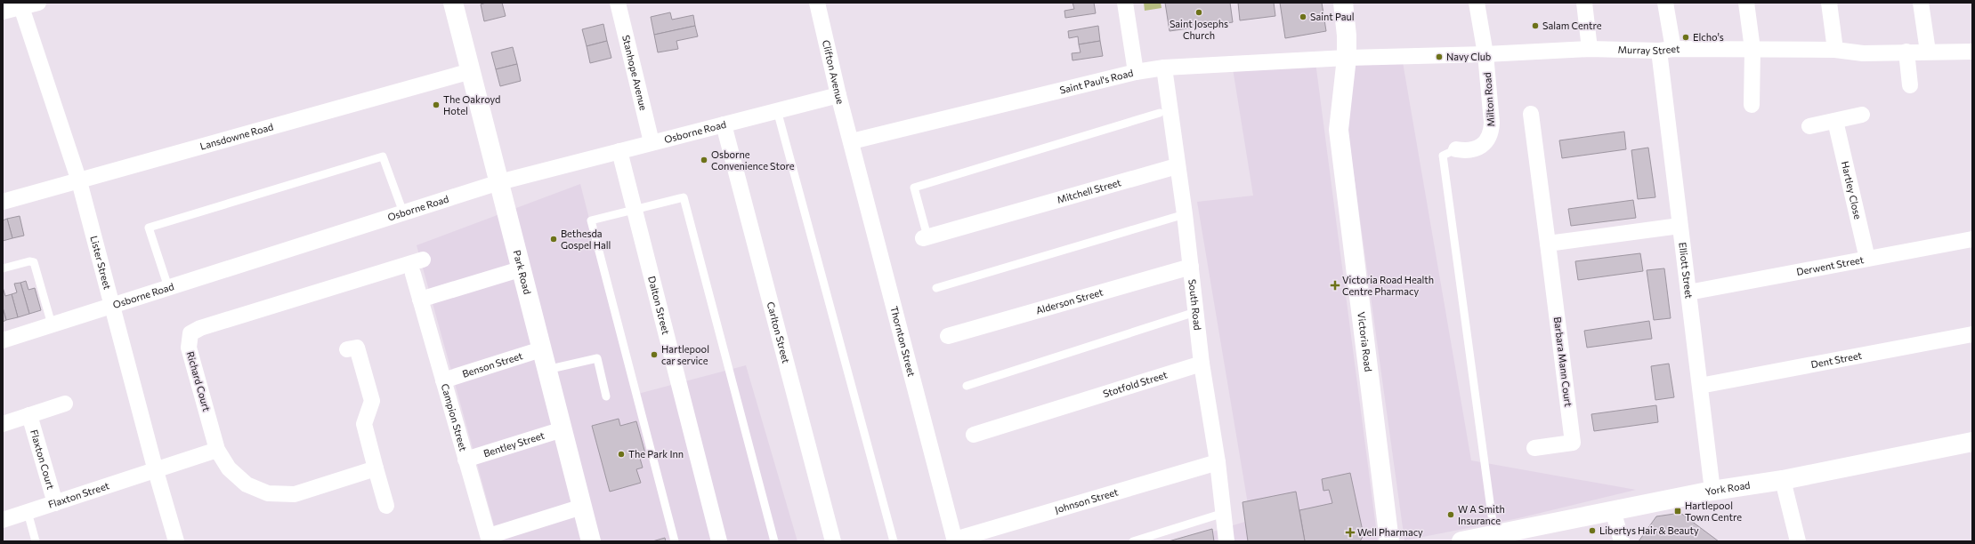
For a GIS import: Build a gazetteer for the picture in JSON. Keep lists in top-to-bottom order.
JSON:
{
  "streets": {
    "street": [
      "Murray Street",
      "Stanhope Avenue",
      "Clifton Avenue",
      "Saint Paul's Road",
      "Milton Road",
      "Osborne Road",
      "Lansdowne Road",
      "Hartley Close",
      "Mitchell Street",
      "Lister Street",
      "Derwent Street",
      "Elliott Street",
      "Park Road",
      "Alderson Street",
      "Dalton Street",
      "South Road",
      "Carlton Street",
      "Thornton Street",
      "Victoria Road",
      "Dent Street",
      "Barbara Mann Court",
      "Benson Street",
      "Richard Court",
      "Stotfold Street",
      "Campion Street",
      "Bentley Street",
      "Flaxton Court",
      "York Road",
      "Flaxton Street",
      "Johnson Street"
    ]
  },
  "crossings": [
    ["Murray Street", "Saint Paul's Road"],
    ["Murray Street", "Milton Road"],
    ["Murray Street", "Elliott Street"],
    ["Murray Street", "Victoria Road"],
    ["Stanhope Avenue", "Osborne Road"],
    ["Clifton Avenue", "Saint Paul's Road"],
    ["Clifton Avenue", "Osborne Road"],
    ["Clifton Avenue", "Thornton Street"],
    ["Saint Paul's Road", "South Road"],
    ["Saint Paul's Road", "Thornton Street"],
    ["Saint Paul's Road", "Victoria Road"],
    ["Osborne Road", "Lister Street"],
    ["Osborne Road", "Park Road"],
    ["Osborne Road", "Dalton Street"],
    ["Osborne Road", "Carlton Street"],
    ["Lansdowne Road", "Lister Street"],
    ["Lansdowne Road", "Park Road"],
    ["Hartley Close", "Derwent Street"],
    ["Mitchell Street", "South Road"],
    ["Lister Street", "Flaxton Street"],
    ["Derwent Street", "Elliott Street"],
    ["Elliott Street", "Dent Street"],
    ["Elliott Street", "York Road"],
    ["Park Road", "Benson Street"],
    ["Park Road", "Campion Street"],
    ["Park Road", "Bentley Street"],
    ["Alderson Street", "South Road"],
    ["South Road", "Stotfold Street"],
    ["South Road", "Johnson Street"],
    ["Thornton Street", "Johnson Street"],
    ["Benson Street", "Campion Street"],
    ["Campion Street", "Bentley Street"],
    ["Flaxton Court", "Flaxton Street"]
  ],
  "places": {
    "other": [
      "Saint Josephs Church",
      "Saint Paul",
      "Salam Centre",
      "Elcho's",
      "Navy Club",
      "The Oakroyd Hotel",
      "Osborne Convenience Store",
      "Bethesda Gospel Hall",
      "Hartlepool car service",
      "The Park Inn",
      "W A Smith Insurance",
      "Libertys Hair & Beauty"
    ],
    "health": ["Victoria Road Health Centre Pharmacy", "Well Pharmacy"],
    "transit": ["Hartlepool Town Centre"]
  }
}
